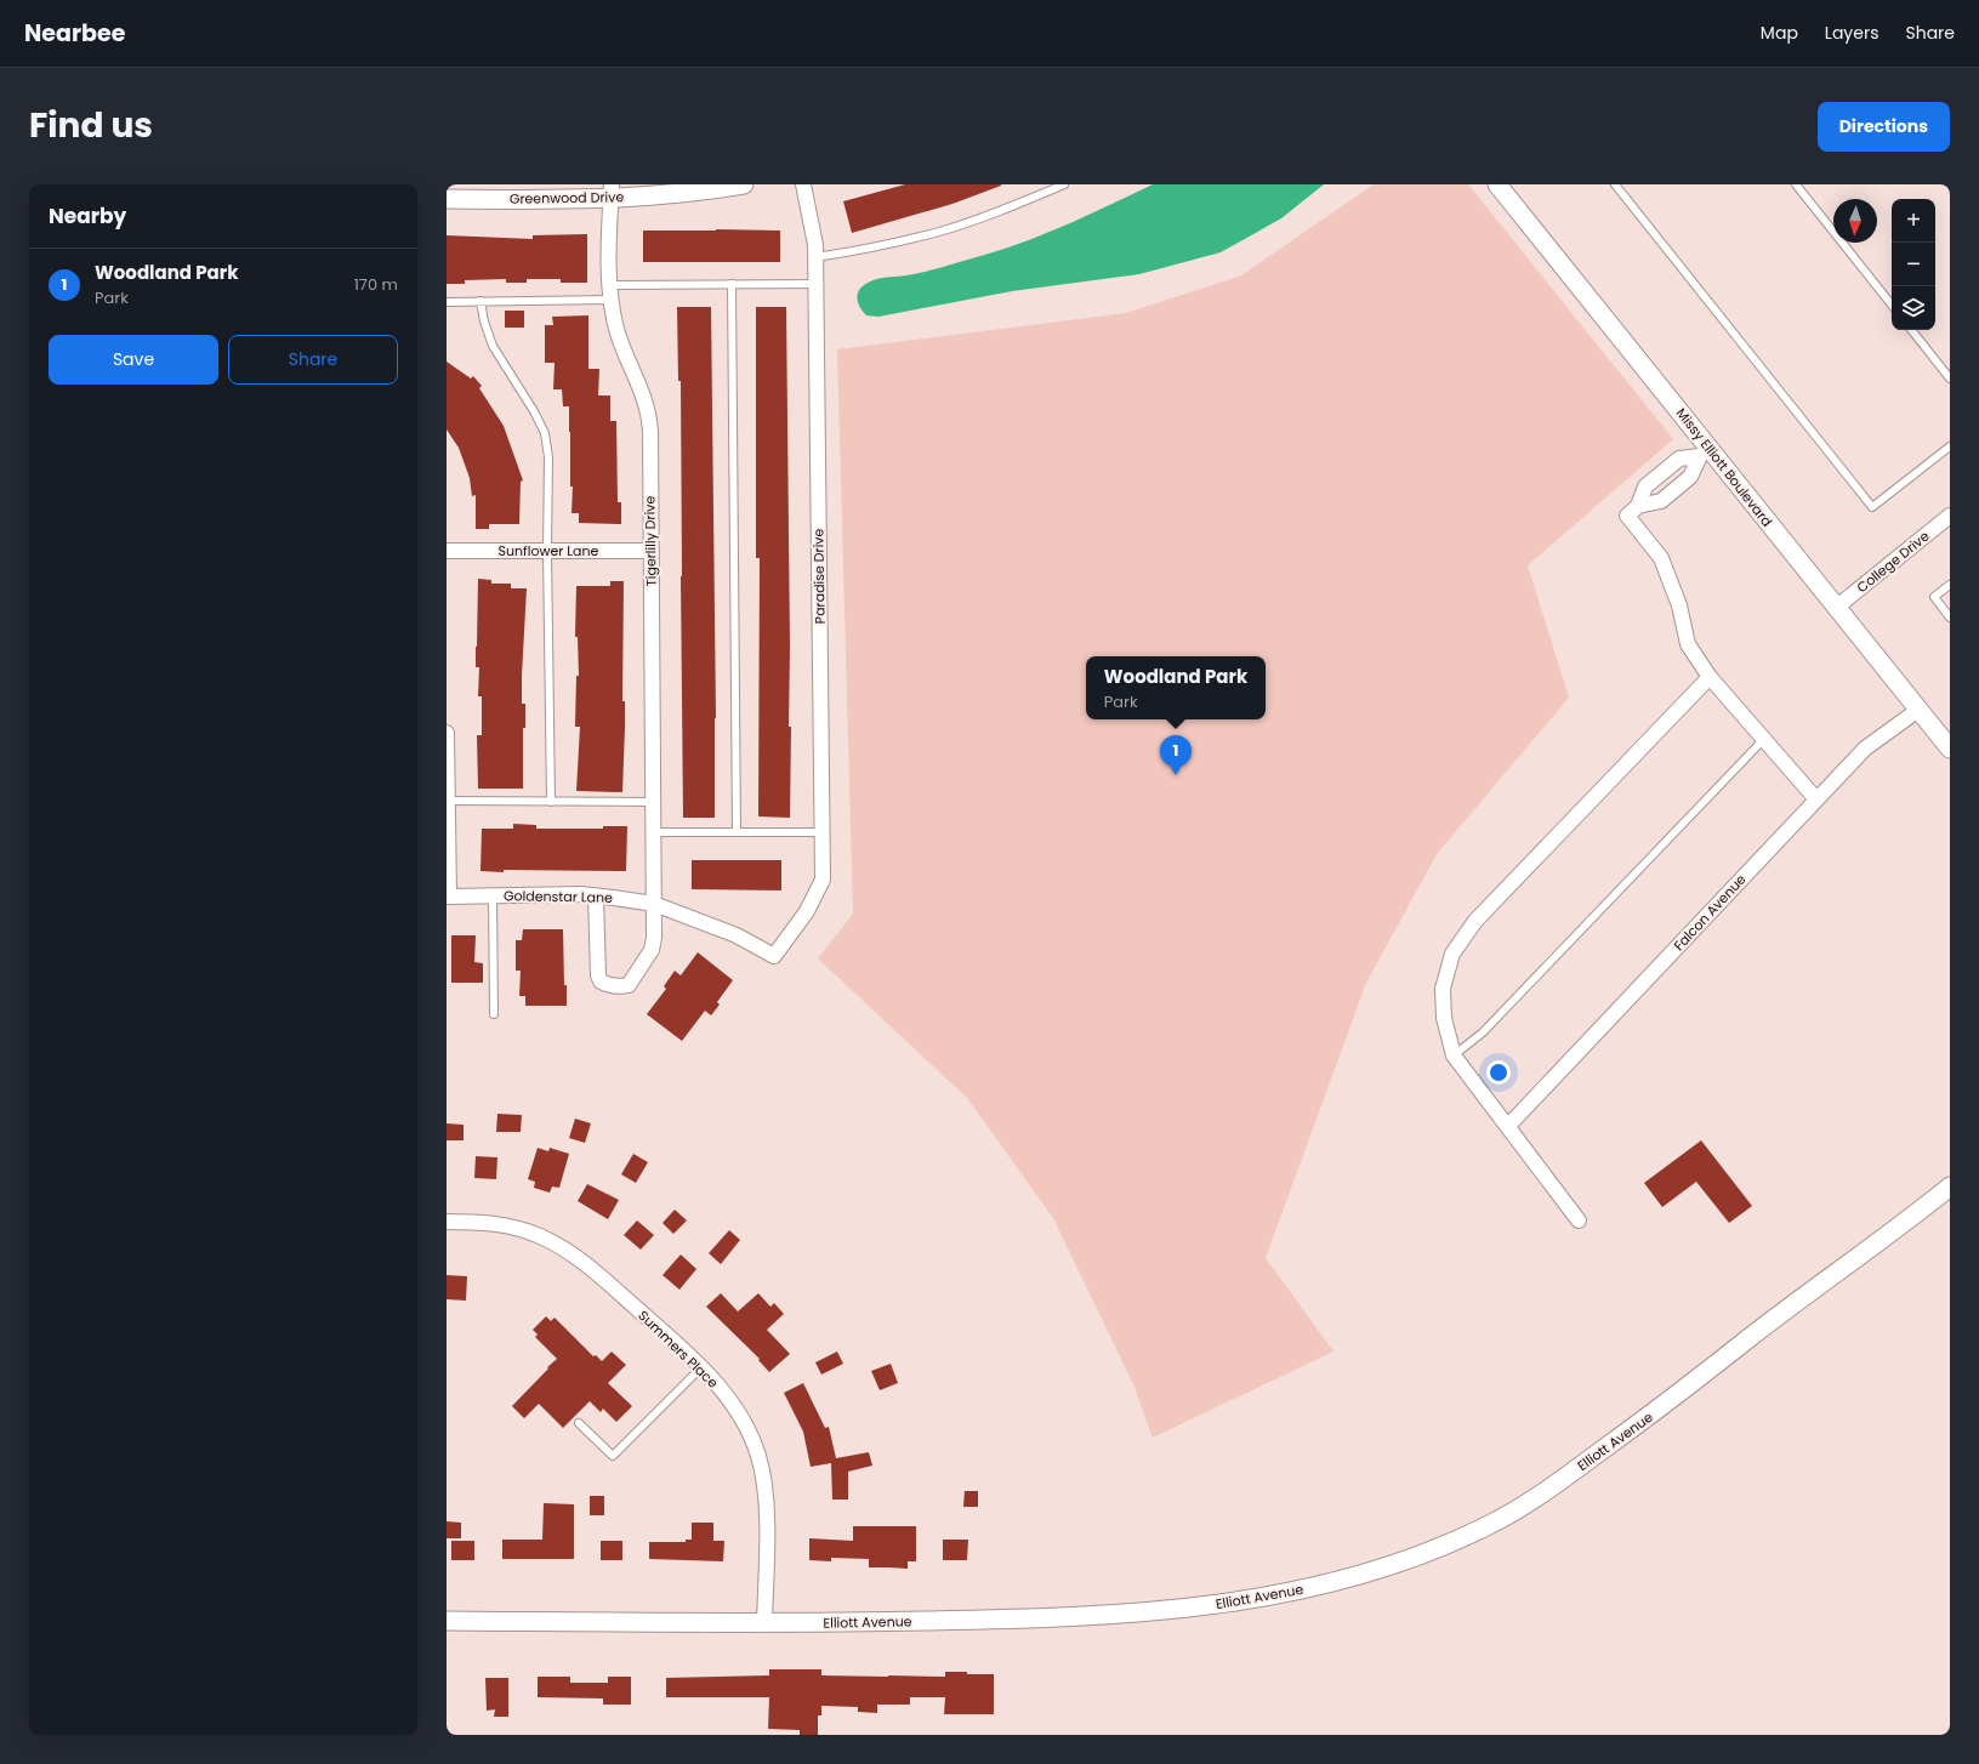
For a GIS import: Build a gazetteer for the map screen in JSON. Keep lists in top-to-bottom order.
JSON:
{
  "streets": {
    "street": [
      "Greenwood Drive",
      "Missy Elliott Boulevard",
      "Tigerlilly Drive",
      "Sunflower Lane",
      "College Drive",
      "Paradise Drive",
      "Goldenstar Lane",
      "Falcon Avenue",
      "Summers Place",
      "Elliott Avenue"
    ]
  },
  "crossings": [
    ["Greenwood Drive", "Tigerlilly Drive"],
    ["Missy Elliott Boulevard", "College Drive"],
    ["Missy Elliott Boulevard", "Falcon Avenue"],
    ["Tigerlilly Drive", "Sunflower Lane"],
    ["Tigerlilly Drive", "Goldenstar Lane"],
    ["Paradise Drive", "Goldenstar Lane"],
    ["Summers Place", "Elliott Avenue"]
  ],
  "north": "bottom",
  "page": {
    "header": "Nearbee",
    "nav": ["Map", "Layers", "Share"],
    "title": "Find us",
    "buttons": [
      "Directions",
      ["Save", "Share"]
    ],
    "heading": "Nearby",
    "map_buttons": ["+", "−"],
    "list": [
      {
        "mark": "1",
        "name": "Woodland Park",
        "note": "Park",
        "value": "170 m"
      }
    ],
    "popup": ["Woodland Park", "Park"],
    "pins": "1"
  }
}
